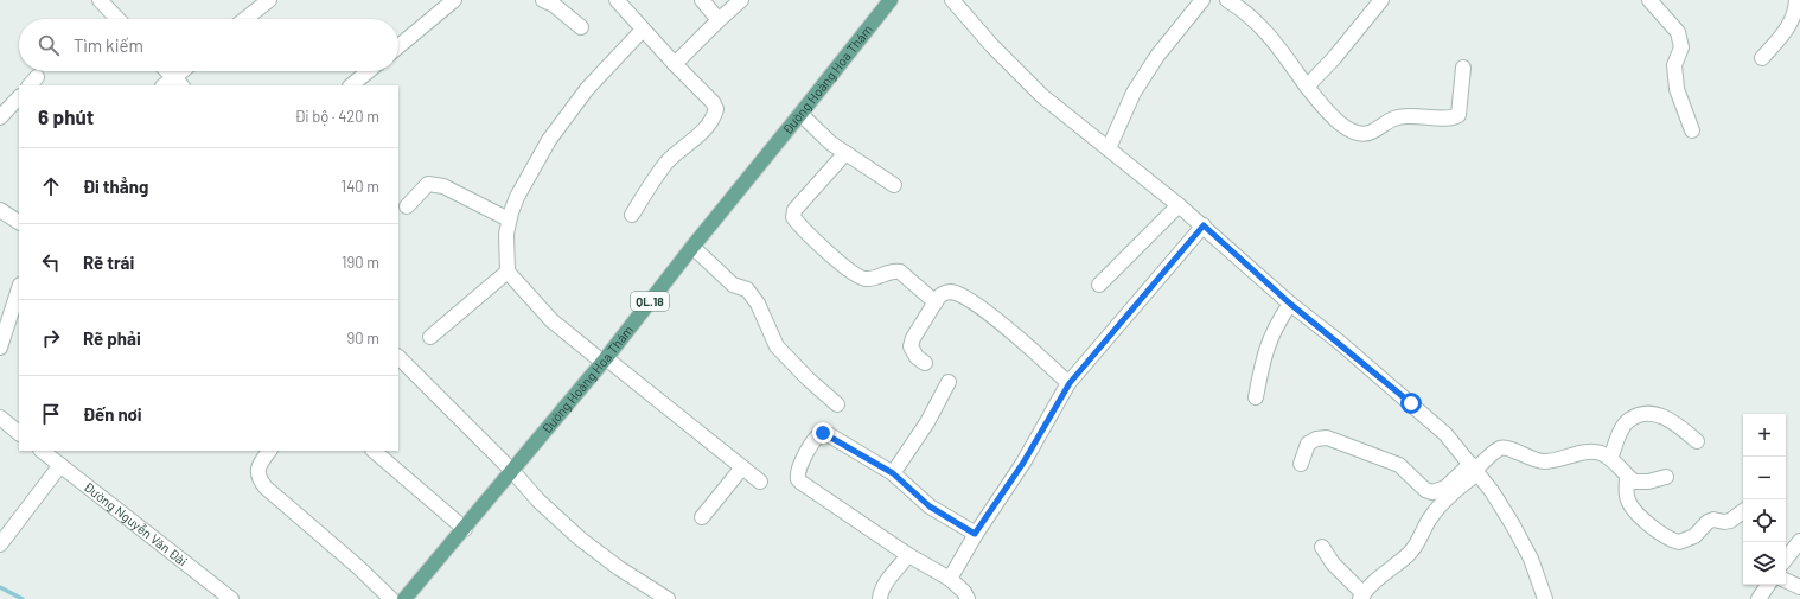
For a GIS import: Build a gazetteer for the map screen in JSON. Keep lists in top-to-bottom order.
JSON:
{
  "streets": {
    "main road": ["Đường Hoàng Hoa Thám", "QL.18"],
    "street": ["Đường Nguyễn Văn Đài"]
  },
  "page": {
    "search": "Tìm kiếm",
    "heading": ["6 phút", "Đi bộ · 420 m"],
    "list": [
      ["Đi thẳng", "140 m"],
      ["Rẽ trái", "190 m"],
      ["Rẽ phải", "90 m"],
      "Đến nơi"
    ],
    "map_buttons": ["+", "−"]
  }
}
